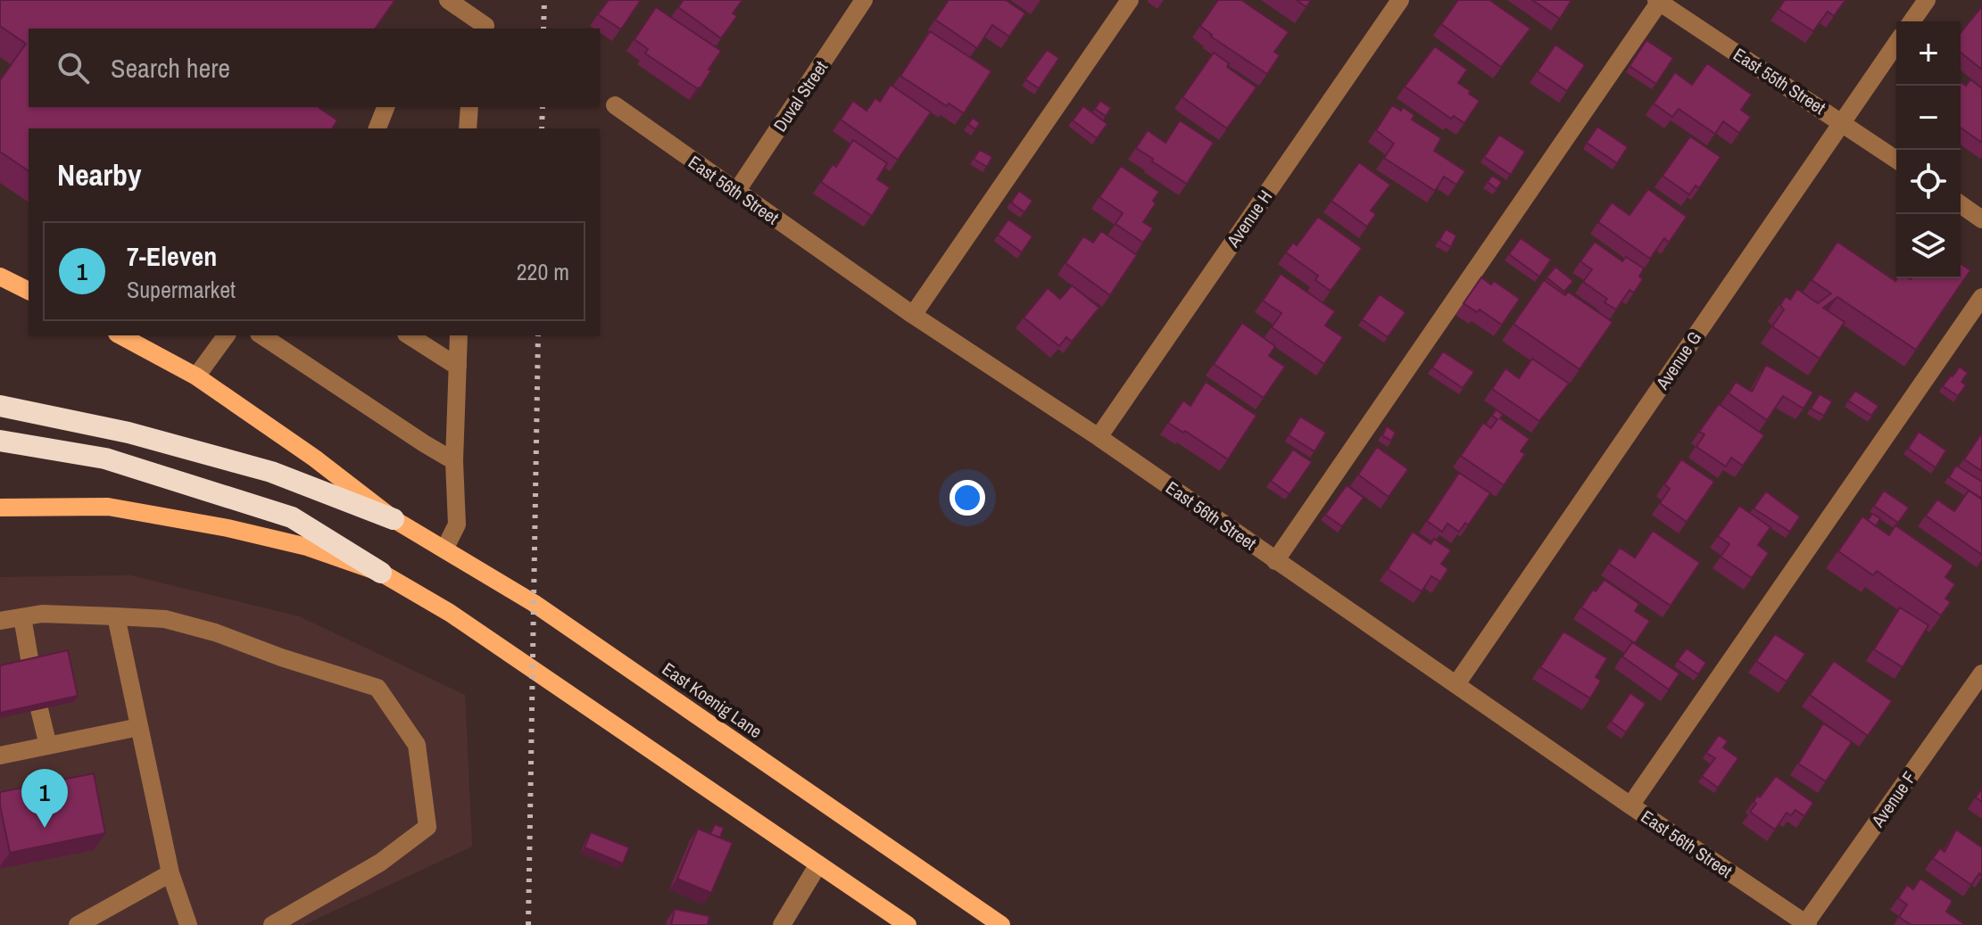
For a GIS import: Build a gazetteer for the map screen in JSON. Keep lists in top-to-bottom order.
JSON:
{
  "streets": {
    "main road": ["East Koenig Lane"],
    "street": [
      "East 55th Street",
      "Duval Street",
      "East 56th Street",
      "Avenue H",
      "Avenue G",
      "Avenue F"
    ]
  },
  "crossings": [
    ["East 55th Street", "Avenue G"],
    ["Duval Street", "East 56th Street"],
    ["East 56th Street", "Avenue H"],
    ["East 56th Street", "Avenue G"],
    ["East 56th Street", "Avenue F"]
  ],
  "page": {
    "map_buttons": ["+", "−"],
    "search": "Search here",
    "heading": "Nearby",
    "list": [
      {
        "mark": "1",
        "name": "7-Eleven",
        "note": "Supermarket",
        "value": "220 m"
      }
    ],
    "pins": "1"
  }
}
